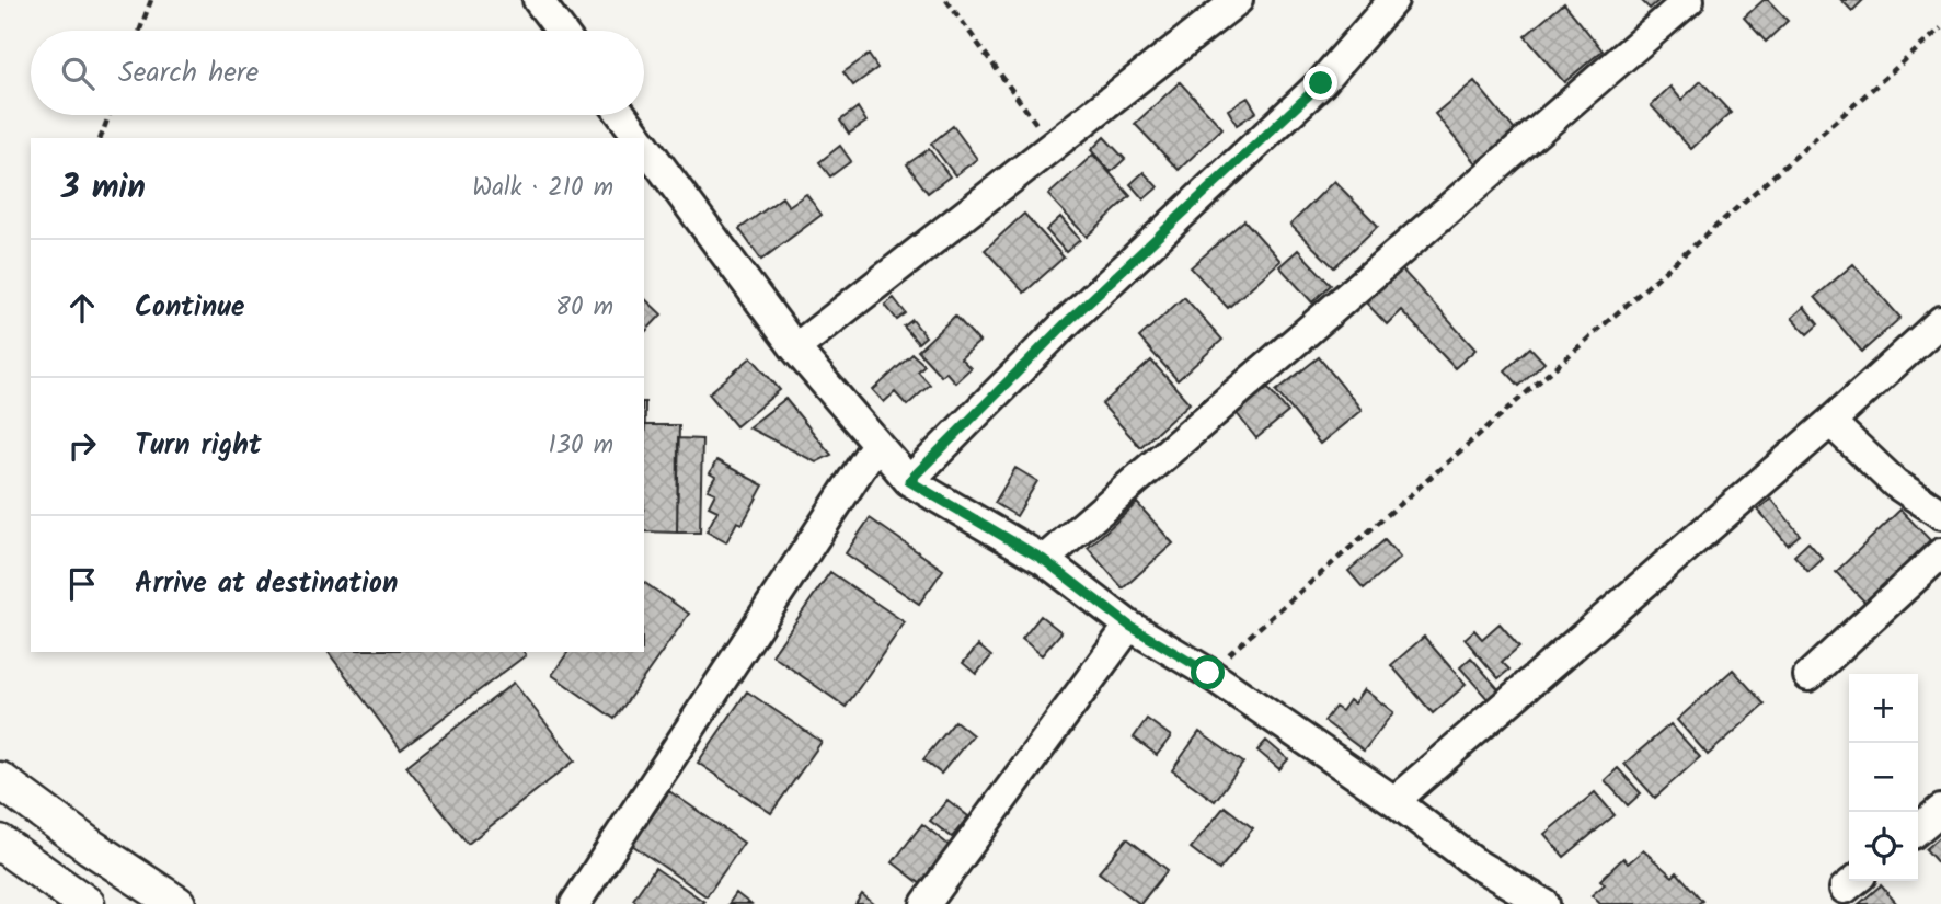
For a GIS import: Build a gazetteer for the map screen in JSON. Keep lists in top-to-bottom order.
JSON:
{
  "page": {
    "search": "Search here",
    "heading": ["3 min", "Walk · 210 m"],
    "list": [
      ["Continue", "80 m"],
      ["Turn right", "130 m"],
      "Arrive at destination"
    ],
    "map_buttons": ["+", "−"]
  }
}
